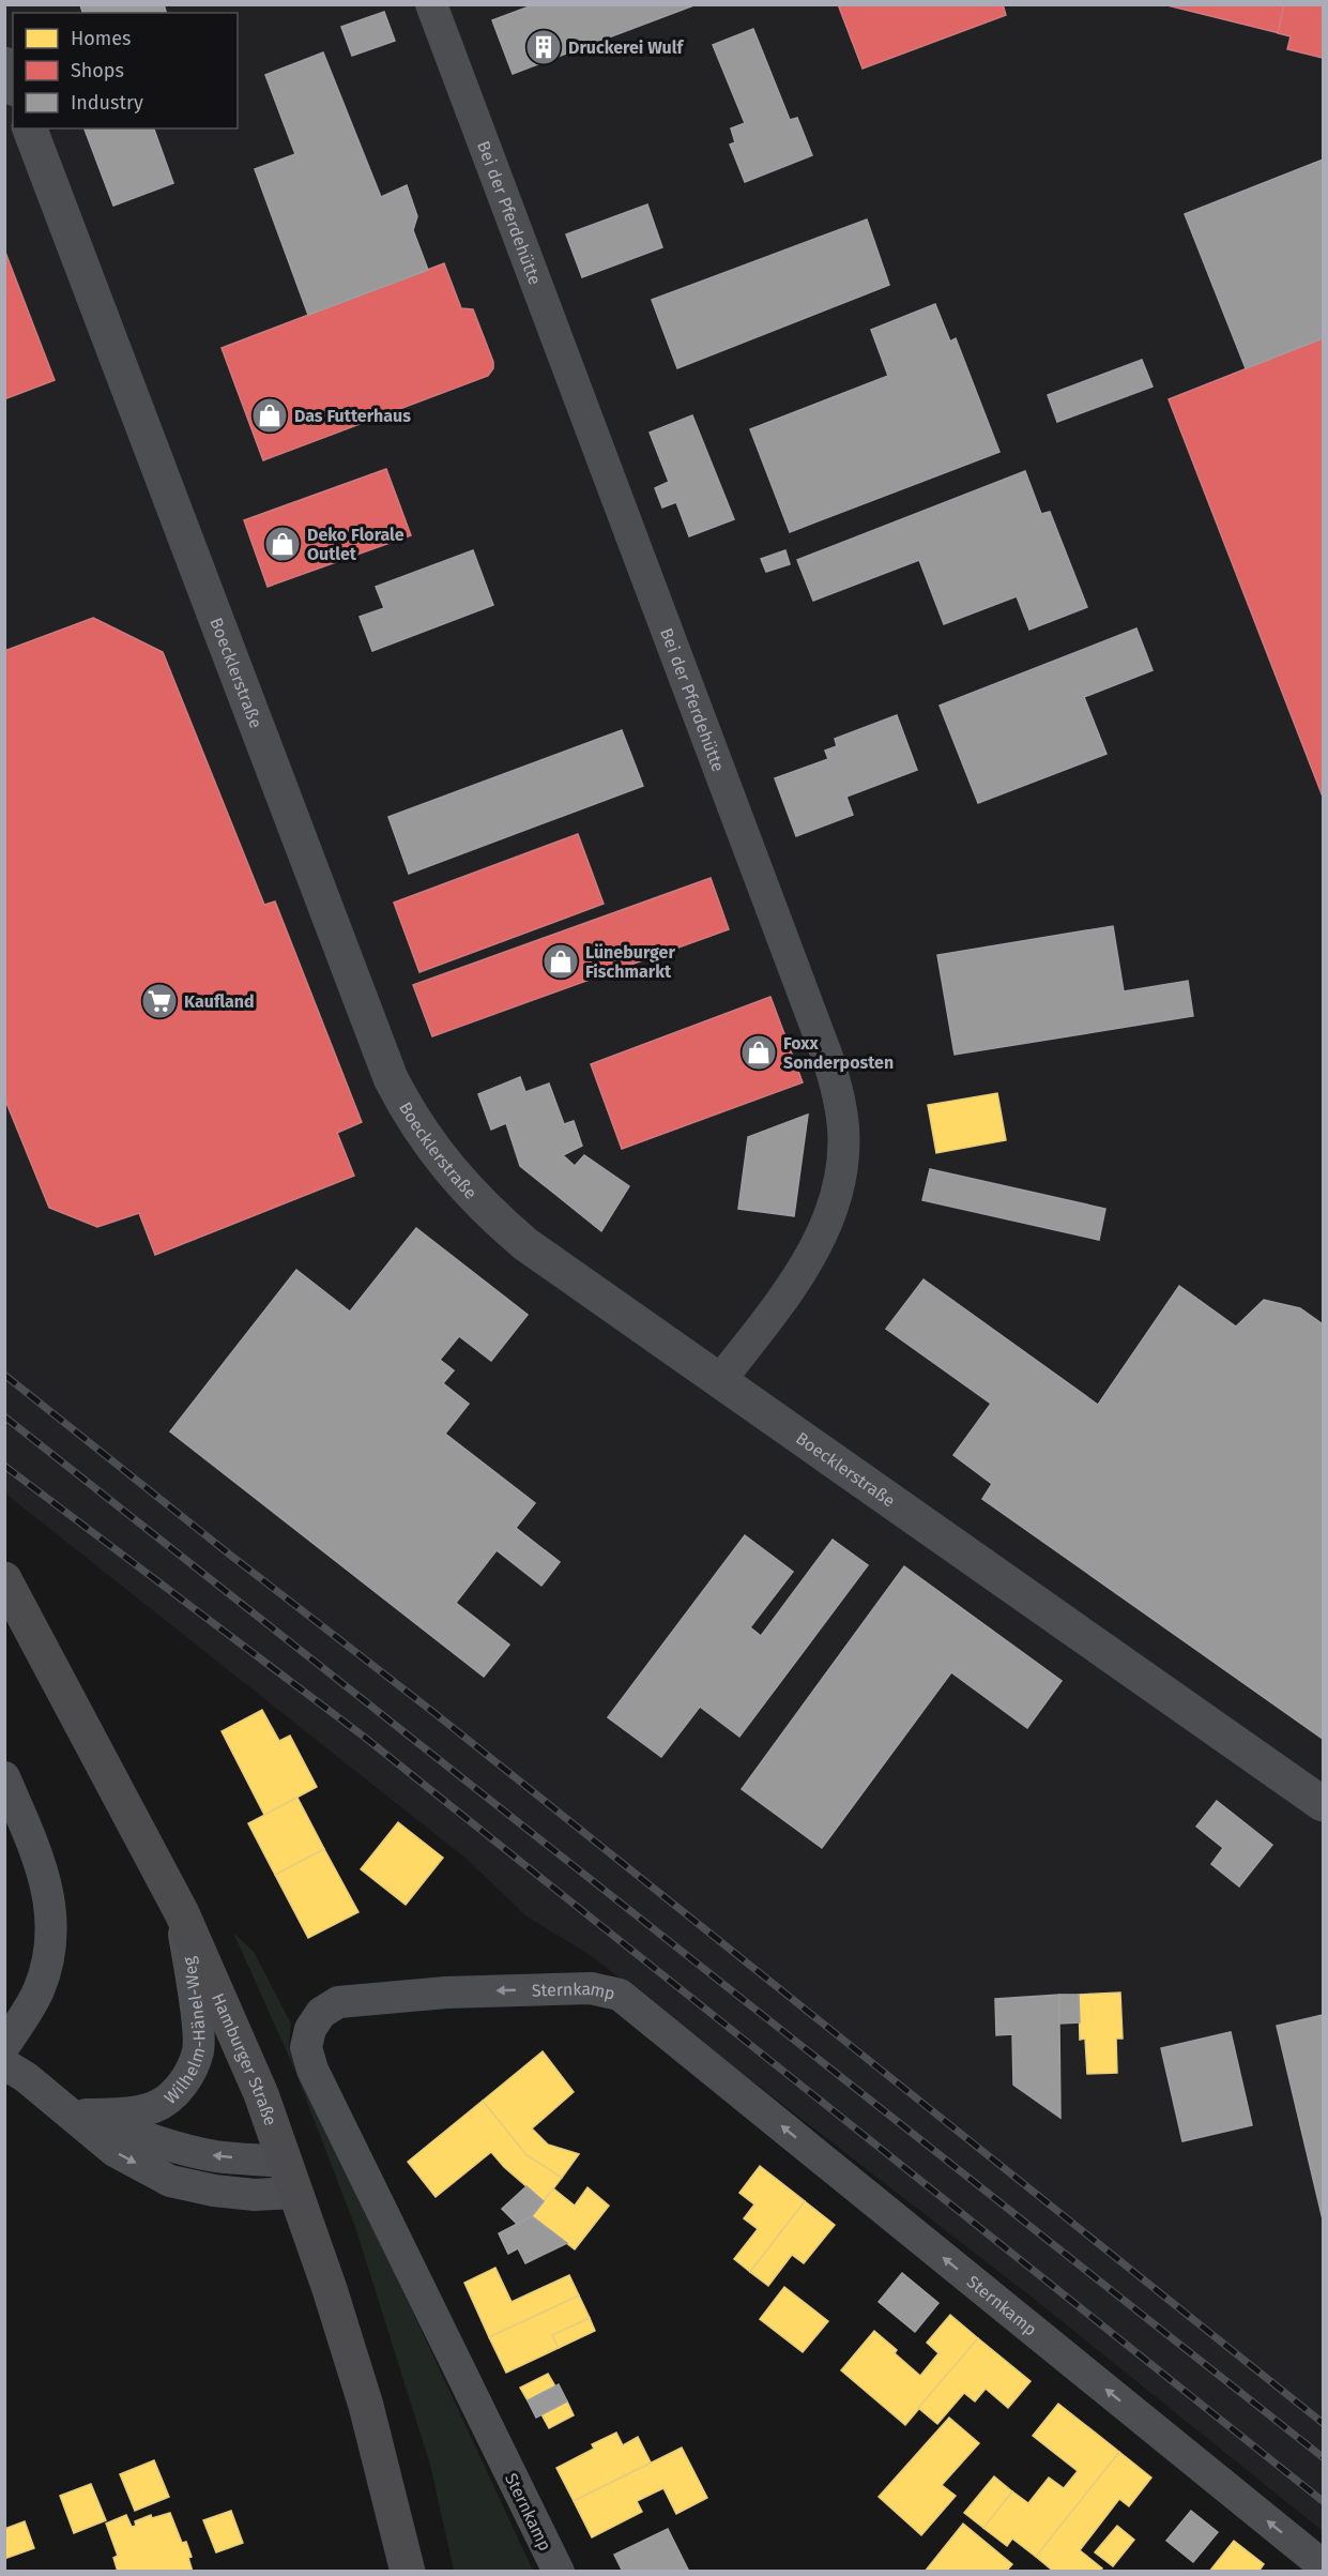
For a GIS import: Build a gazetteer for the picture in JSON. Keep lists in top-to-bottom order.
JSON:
{
  "streets": {
    "main road": ["Hamburger Straße"],
    "street": [
      "Bei der Pferdehütte",
      "Boecklerstraße",
      "Sternkamp",
      "Wilhelm-Hänel-Weg"
    ]
  },
  "crossings": [
    ["Bei der Pferdehütte", "Boecklerstraße"],
    ["Wilhelm-Hänel-Weg", "Hamburger Straße"]
  ],
  "places": {
    "building": ["Druckerei Wulf"],
    "shop": [
      "Das Futterhaus",
      "Deko Florale Outlet",
      "Lüneburger Fischmarkt",
      "Foxx Sonderposten"
    ],
    "supermarket": ["Kaufland"]
  },
  "legend": ["Homes", "Shops", "Industry"]
}
